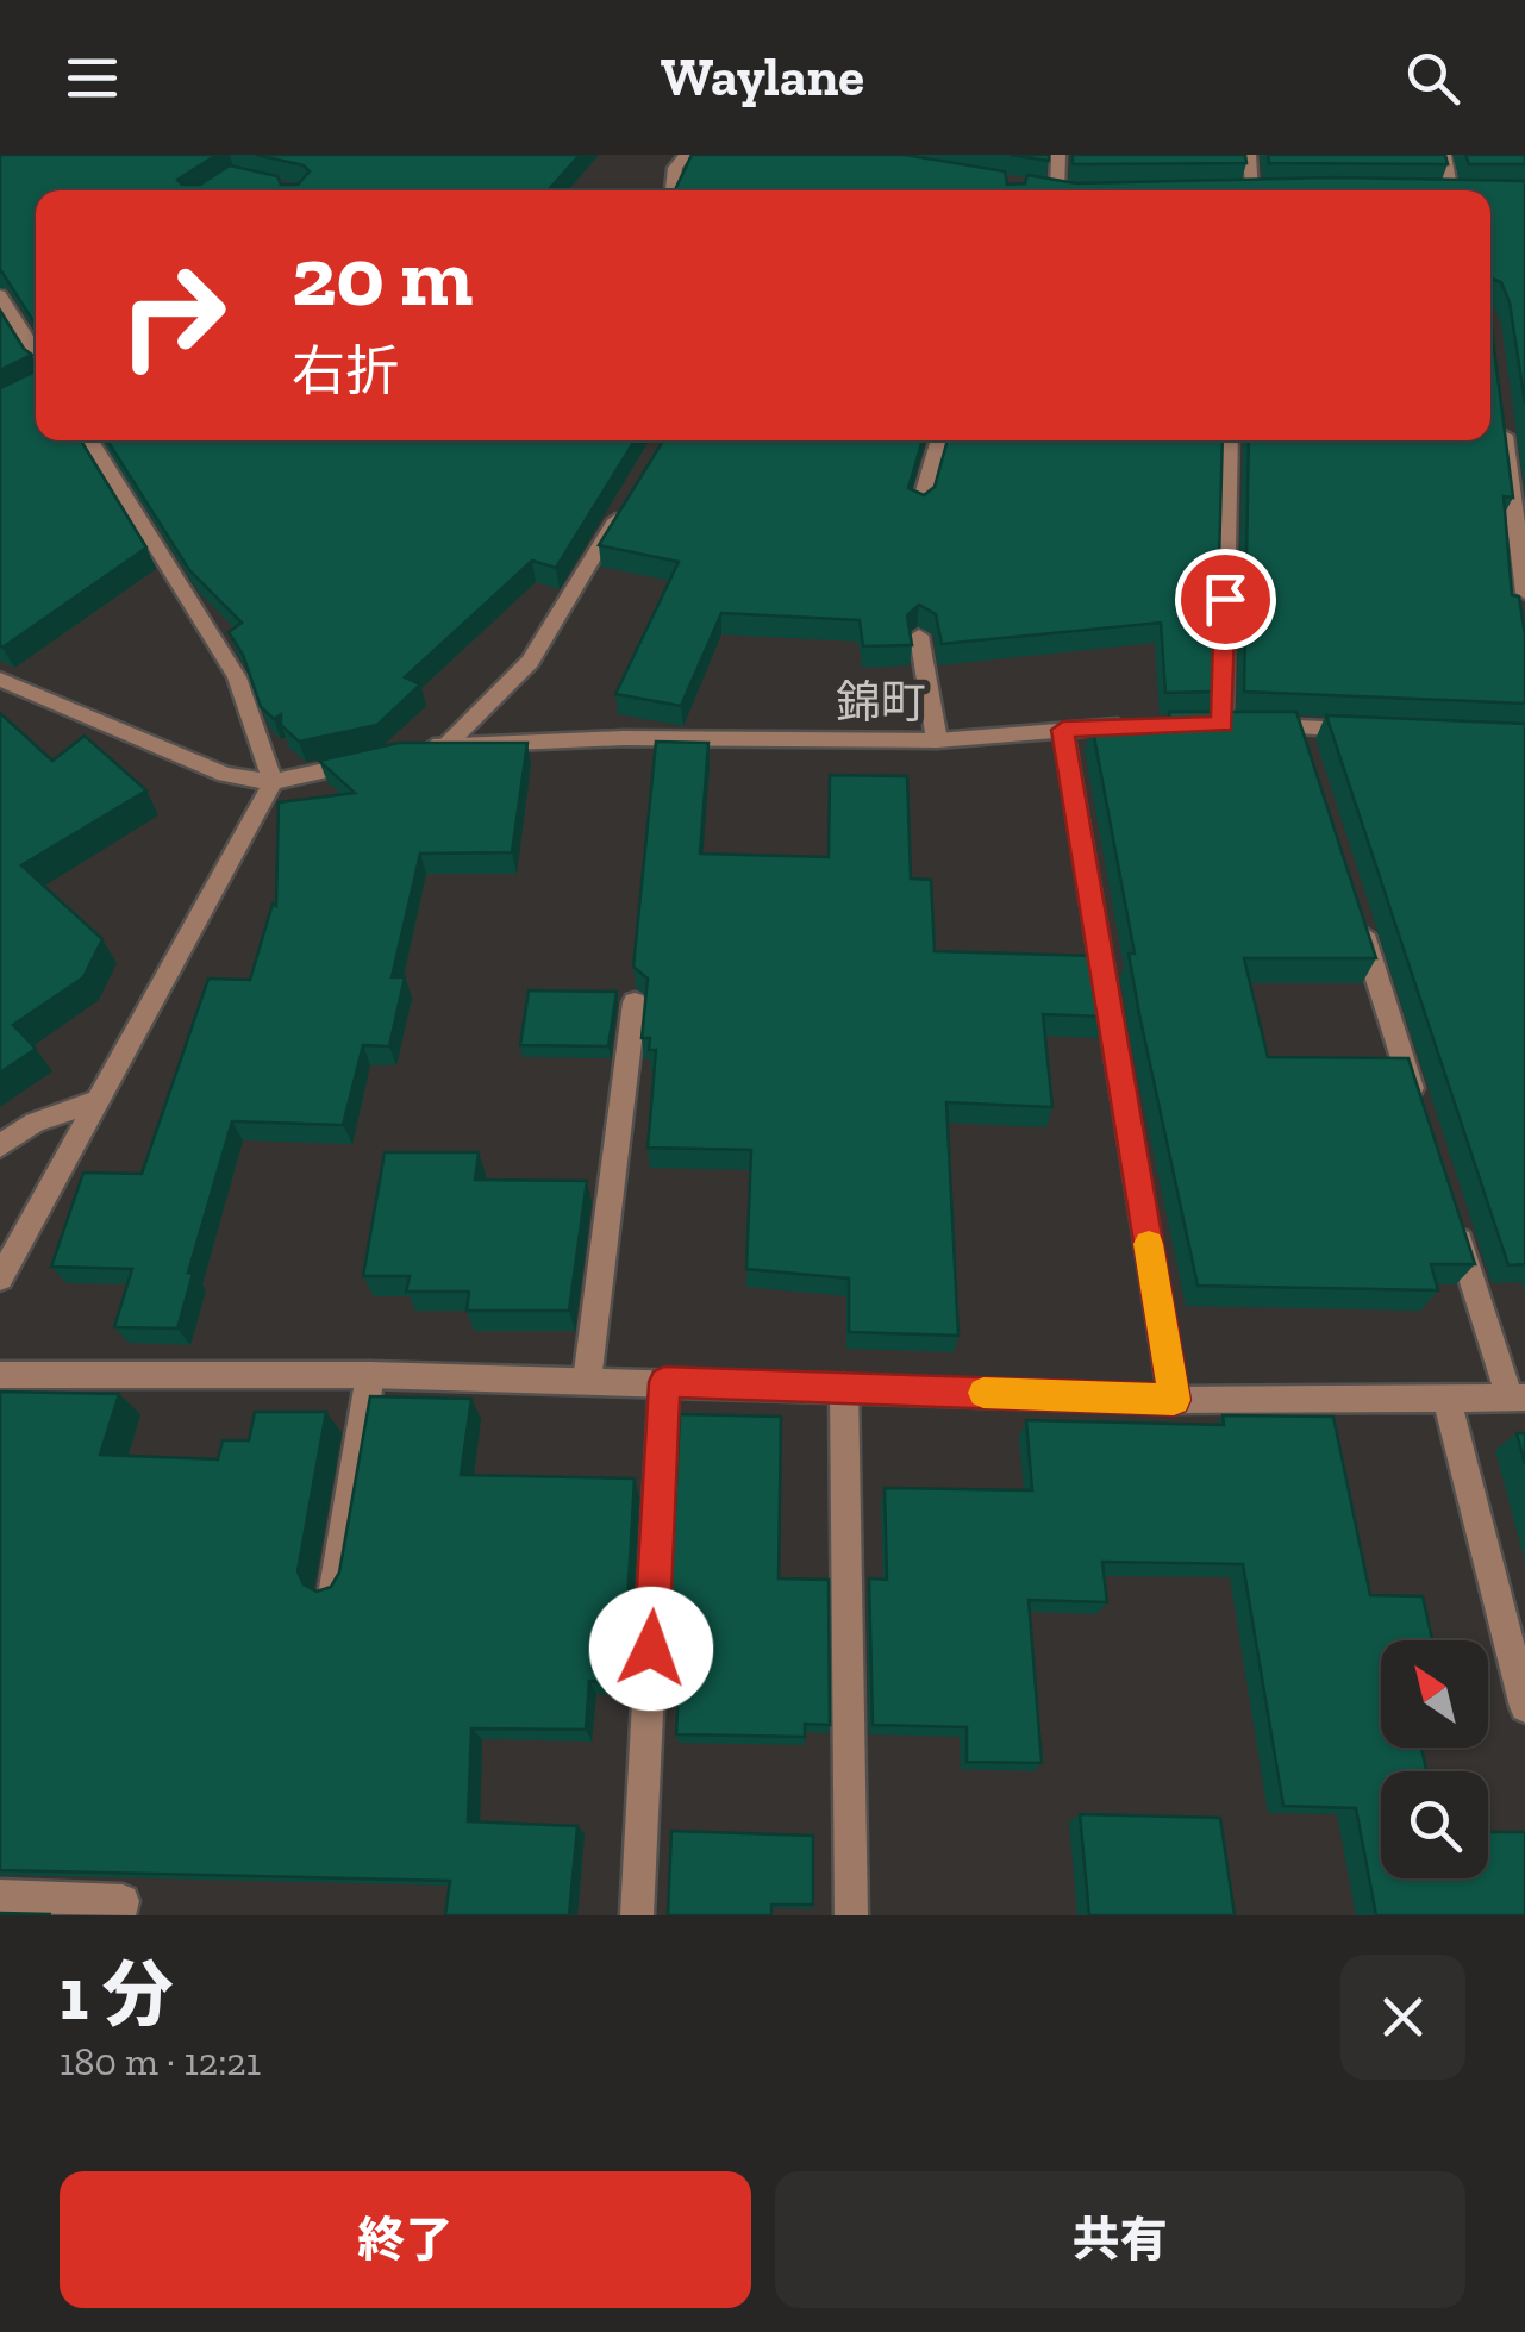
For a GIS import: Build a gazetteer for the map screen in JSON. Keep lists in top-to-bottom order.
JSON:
{
  "districts": ["錦町"],
  "north": "top left",
  "page": {
    "header": "Waylane",
    "turn": ["20 m", "右折"],
    "heading": ["1 分", "180 m · 12:21"],
    "buttons": ["終了", "共有"]
  }
}
